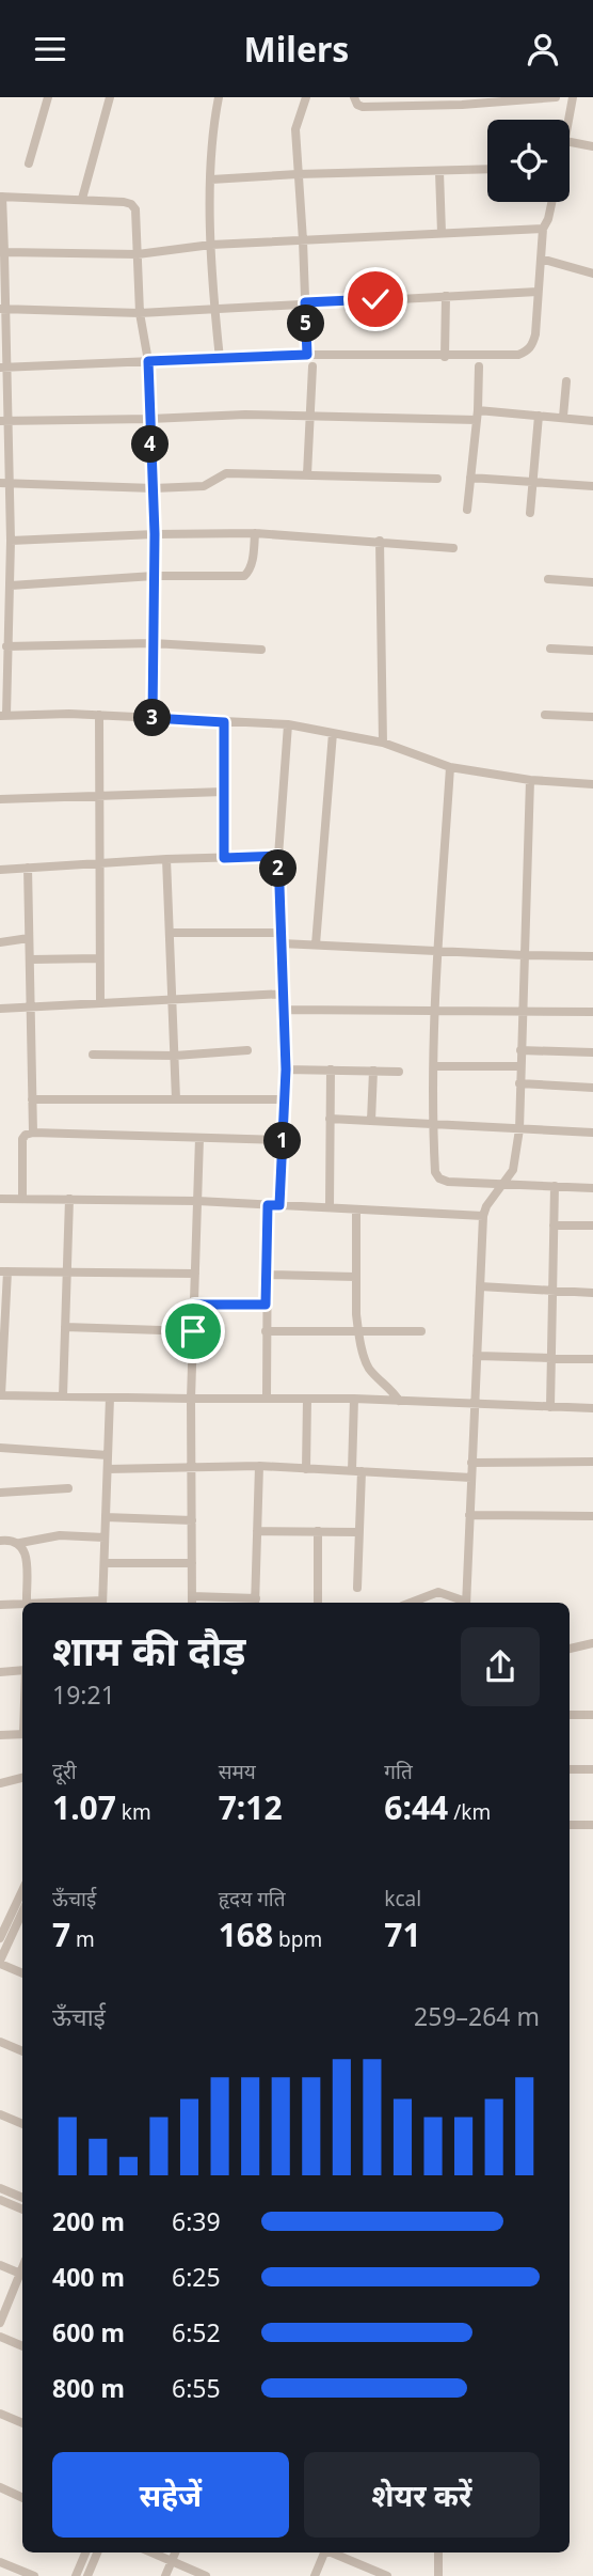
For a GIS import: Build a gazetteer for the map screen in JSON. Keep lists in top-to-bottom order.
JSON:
{
  "page": {
    "header": "Milers",
    "pins": [
      "5",
      "4",
      "3",
      "2",
      "1"
    ],
    "heading": ["शाम की दौड़", "19:21"],
    "stats": [
      ["दूरी", "1.07 km"],
      ["समय", "7:12"],
      ["गति", "6:44 /km"],
      ["ऊँचाई", "7 m"],
      ["हृदय गति", "168 bpm"],
      ["kcal", "71"]
    ],
    "chart": ["ऊँचाई", "259–264 m"],
    "list": [
      {
        "name": "200 m",
        "note": "6:39"
      },
      {
        "name": "400 m",
        "note": "6:25"
      },
      {
        "name": "600 m",
        "note": "6:52"
      },
      {
        "name": "800 m",
        "note": "6:55"
      }
    ],
    "buttons": ["सहेजें", "शेयर करें"]
  }
}
